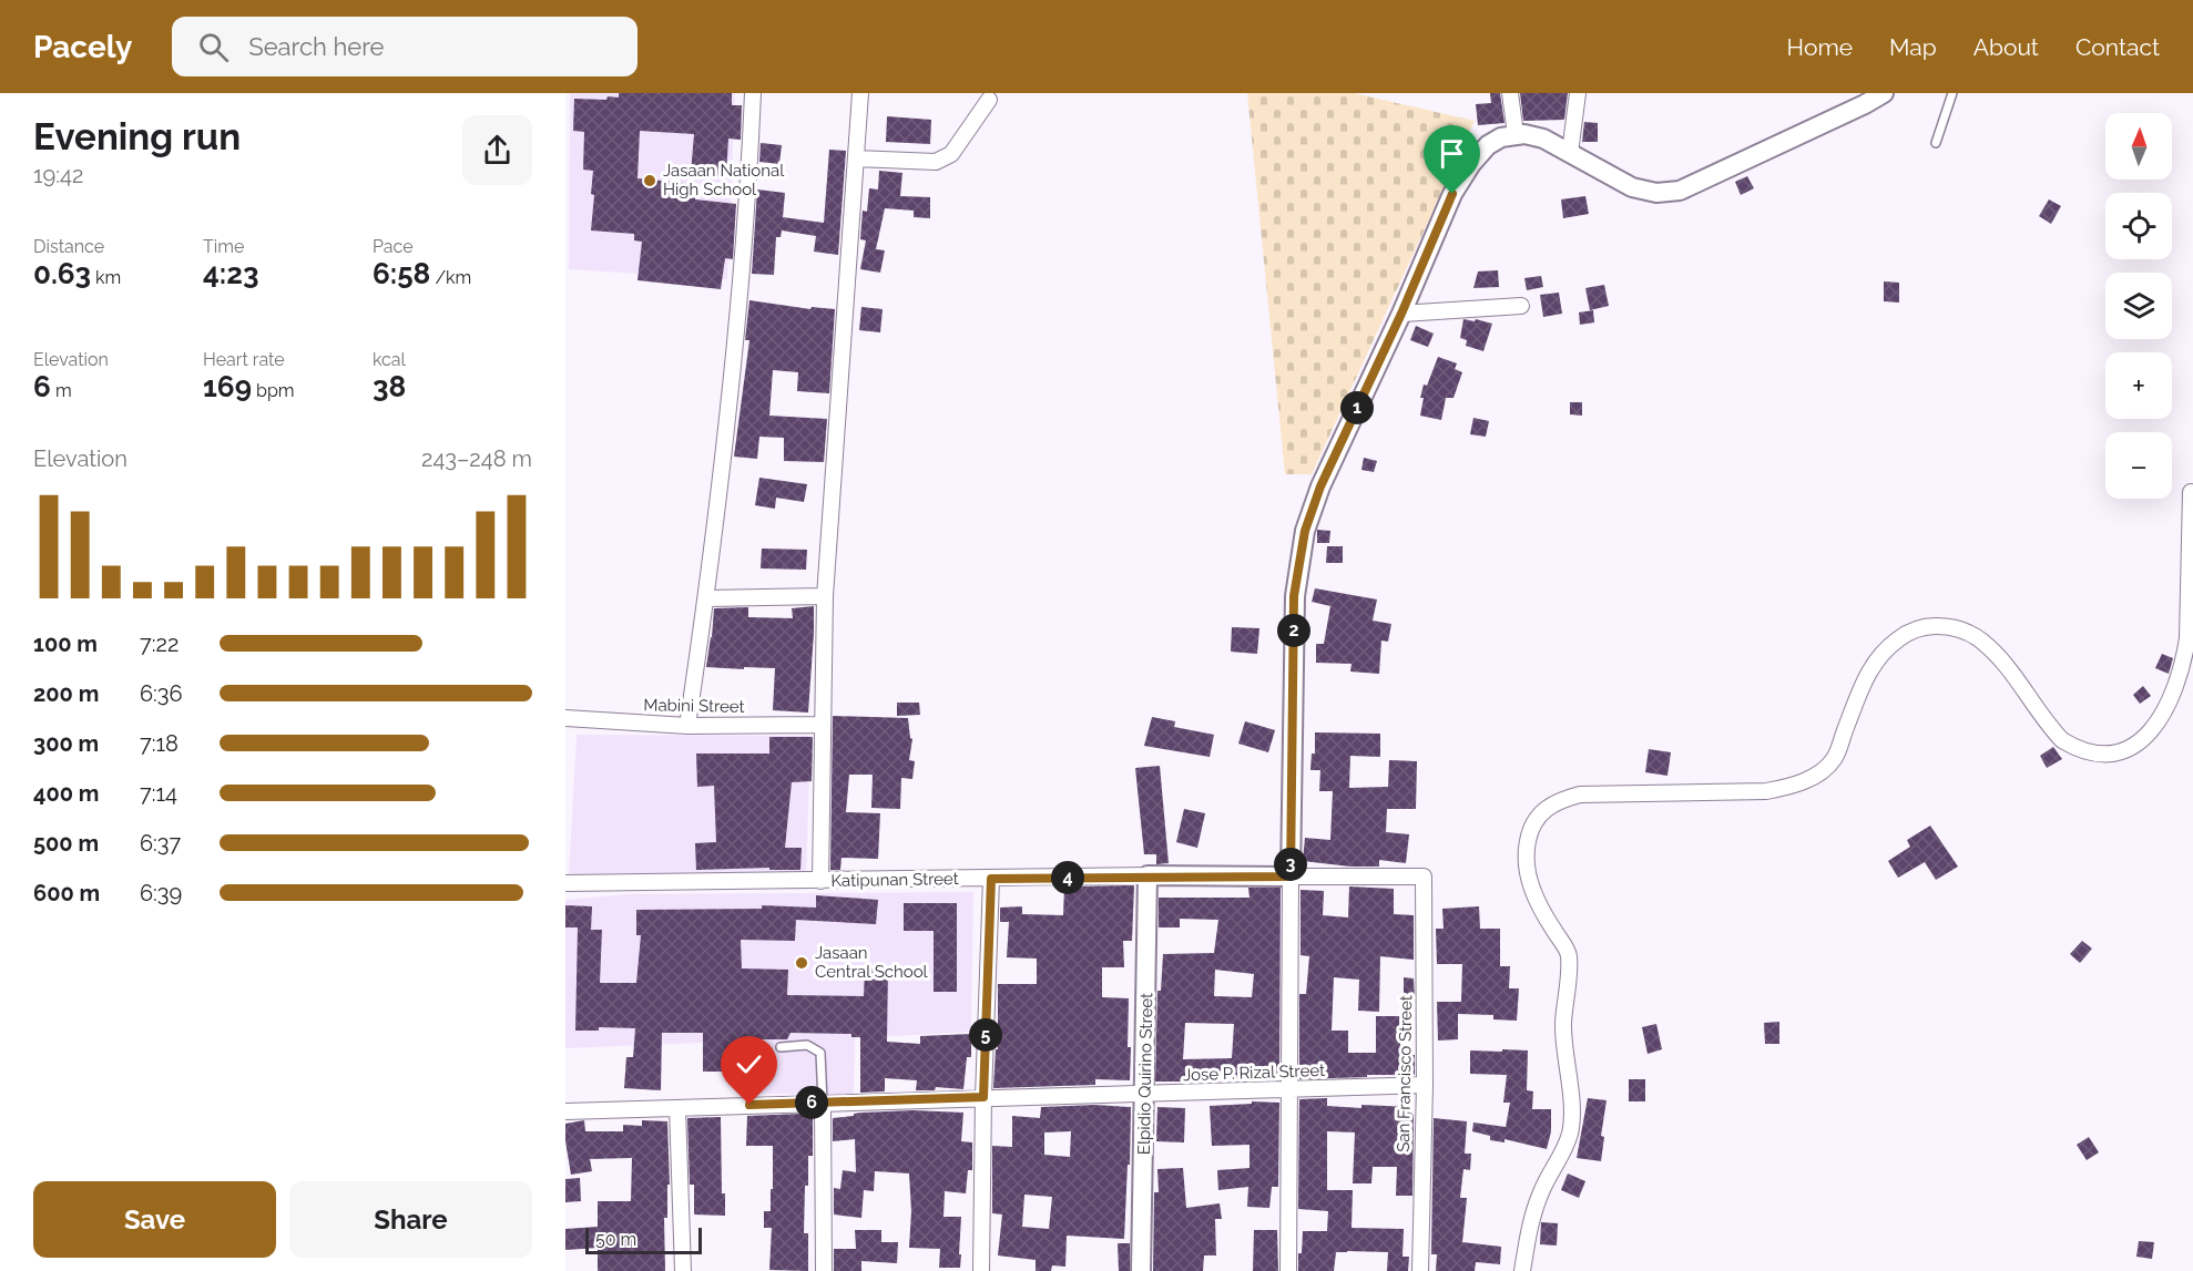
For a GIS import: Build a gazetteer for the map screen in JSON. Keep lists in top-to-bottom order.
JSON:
{
  "streets": {
    "street": [
      "Mabini Street",
      "Katipunan Street",
      "Jose P. Rizal Street",
      "Elpidio Quirino Street",
      "San Francisco Street"
    ]
  },
  "crossings": [
    ["Katipunan Street", "Elpidio Quirino Street"],
    ["Katipunan Street", "San Francisco Street"],
    ["Jose P. Rizal Street", "Elpidio Quirino Street"],
    ["Jose P. Rizal Street", "San Francisco Street"]
  ],
  "places": ["Jasaan National High School", "Jasaan Central School"],
  "scale_bar": "50 m",
  "north": "top",
  "page": {
    "header": "Pacely",
    "search": "Search here",
    "nav": [
      "Home",
      "Map",
      "About",
      "Contact"
    ],
    "heading": ["Evening run", "19:42"],
    "map_buttons": ["+", "−"],
    "stats": [
      ["Distance", "0.63 km"],
      ["Time", "4:23"],
      ["Pace", "6:58 /km"],
      ["Elevation", "6 m"],
      ["Heart rate", "169 bpm"],
      ["kcal", "38"]
    ],
    "pins": [
      "1",
      "2",
      "3",
      "4",
      "5",
      "6"
    ],
    "chart": ["Elevation", "243–248 m"],
    "list": [
      {
        "name": "100 m",
        "note": "7:22"
      },
      {
        "name": "200 m",
        "note": "6:36"
      },
      {
        "name": "300 m",
        "note": "7:18"
      },
      {
        "name": "400 m",
        "note": "7:14"
      },
      {
        "name": "500 m",
        "note": "6:37"
      },
      {
        "name": "600 m",
        "note": "6:39"
      }
    ],
    "buttons": ["Save", "Share"],
    "scale": "50 m"
  }
}
